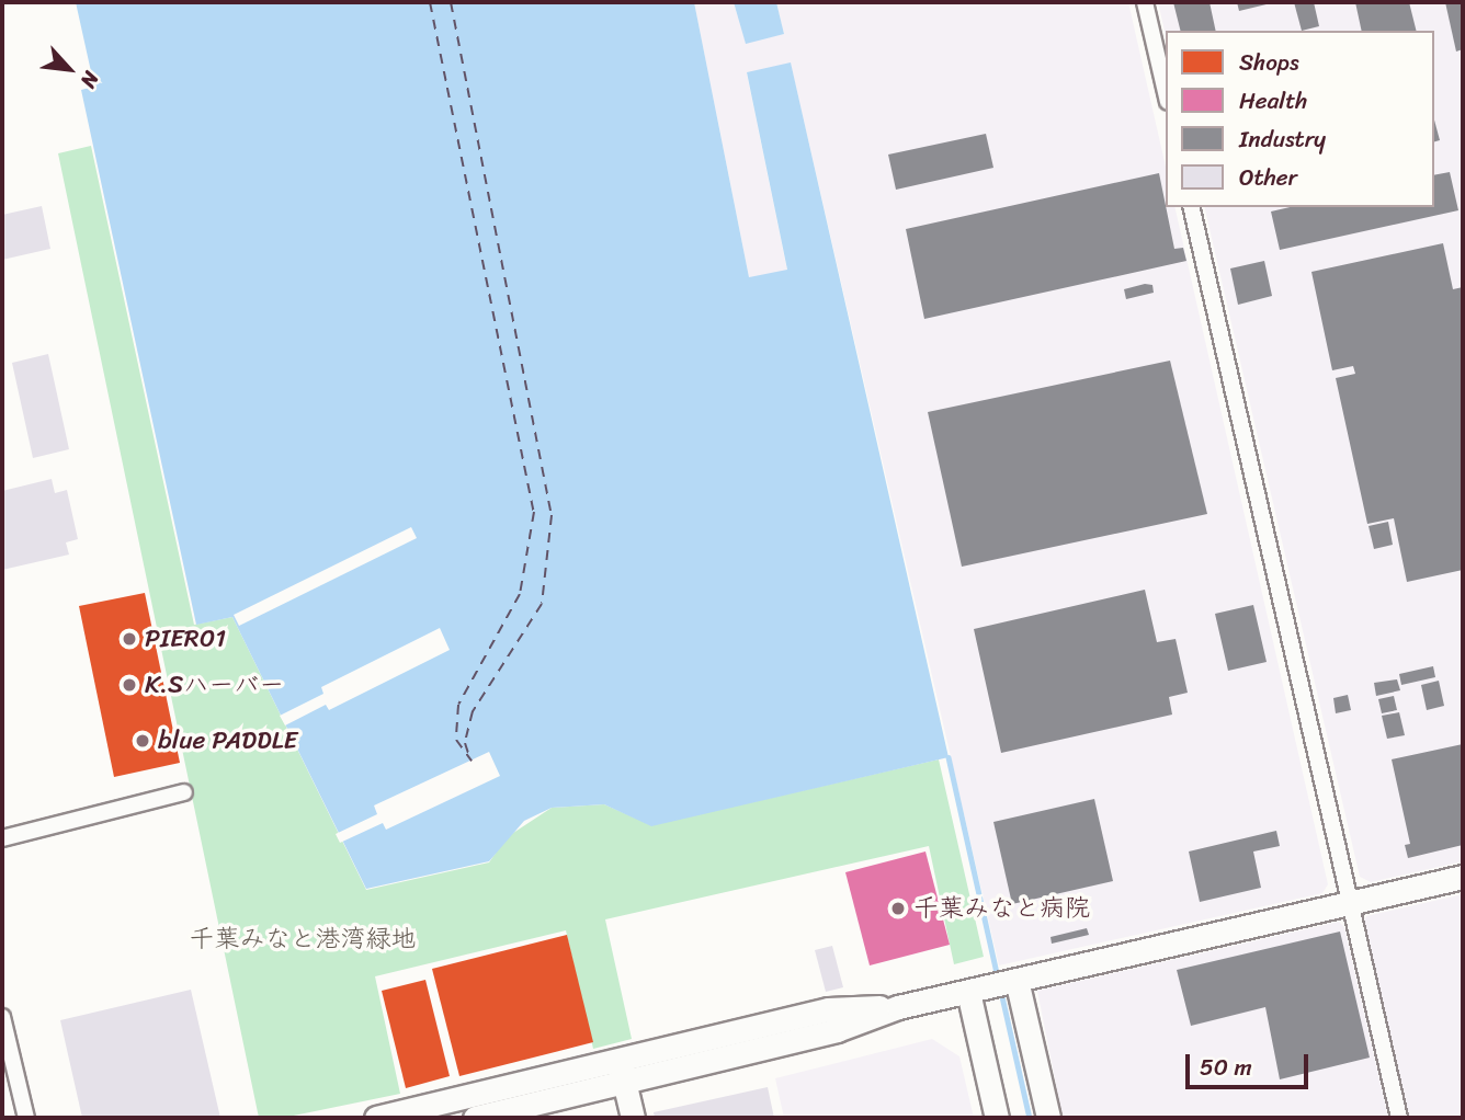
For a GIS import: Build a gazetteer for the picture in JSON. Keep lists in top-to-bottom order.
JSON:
{
  "parks": ["千葉みなと港湾緑地"],
  "places": [
    "PIER01",
    "K.Sハーバー",
    "blue PADDLE",
    "千葉みなと病院"
  ],
  "legend": [
    "Shops",
    "Health",
    "Industry",
    "Other"
  ],
  "scale_bar": "50 m",
  "north": "bottom right"
}
